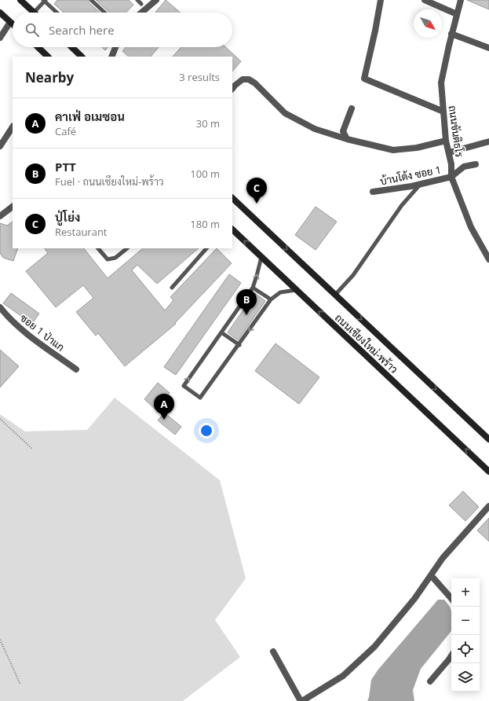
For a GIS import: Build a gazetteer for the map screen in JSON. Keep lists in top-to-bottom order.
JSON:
{
  "streets": {
    "main road": ["ถนนเชียงใหม่-พร้าว"],
    "street": ["ถนนขันติธโร", "บ้านโต้ง ซอย 1", "ซอย 1 ป่าแก"]
  },
  "crossings": [
    ["ถนนขันติธโร", "บ้านโต้ง ซอย 1"]
  ],
  "north": "bottom right",
  "page": {
    "search": "Search here",
    "heading": ["Nearby", "3 results"],
    "list": [
      {
        "mark": "A",
        "name": "คาเฟ่ อเมซอน",
        "note": "Café",
        "value": "30 m"
      },
      {
        "mark": "B",
        "name": "PTT",
        "note": "Fuel · ถนนเชียงใหม่-พร้าว",
        "value": "100 m"
      },
      {
        "mark": "C",
        "name": "ปู่โย่ง",
        "note": "Restaurant",
        "value": "180 m"
      }
    ],
    "pins": ["C", "B", "A"],
    "map_buttons": ["+", "−"]
  }
}
